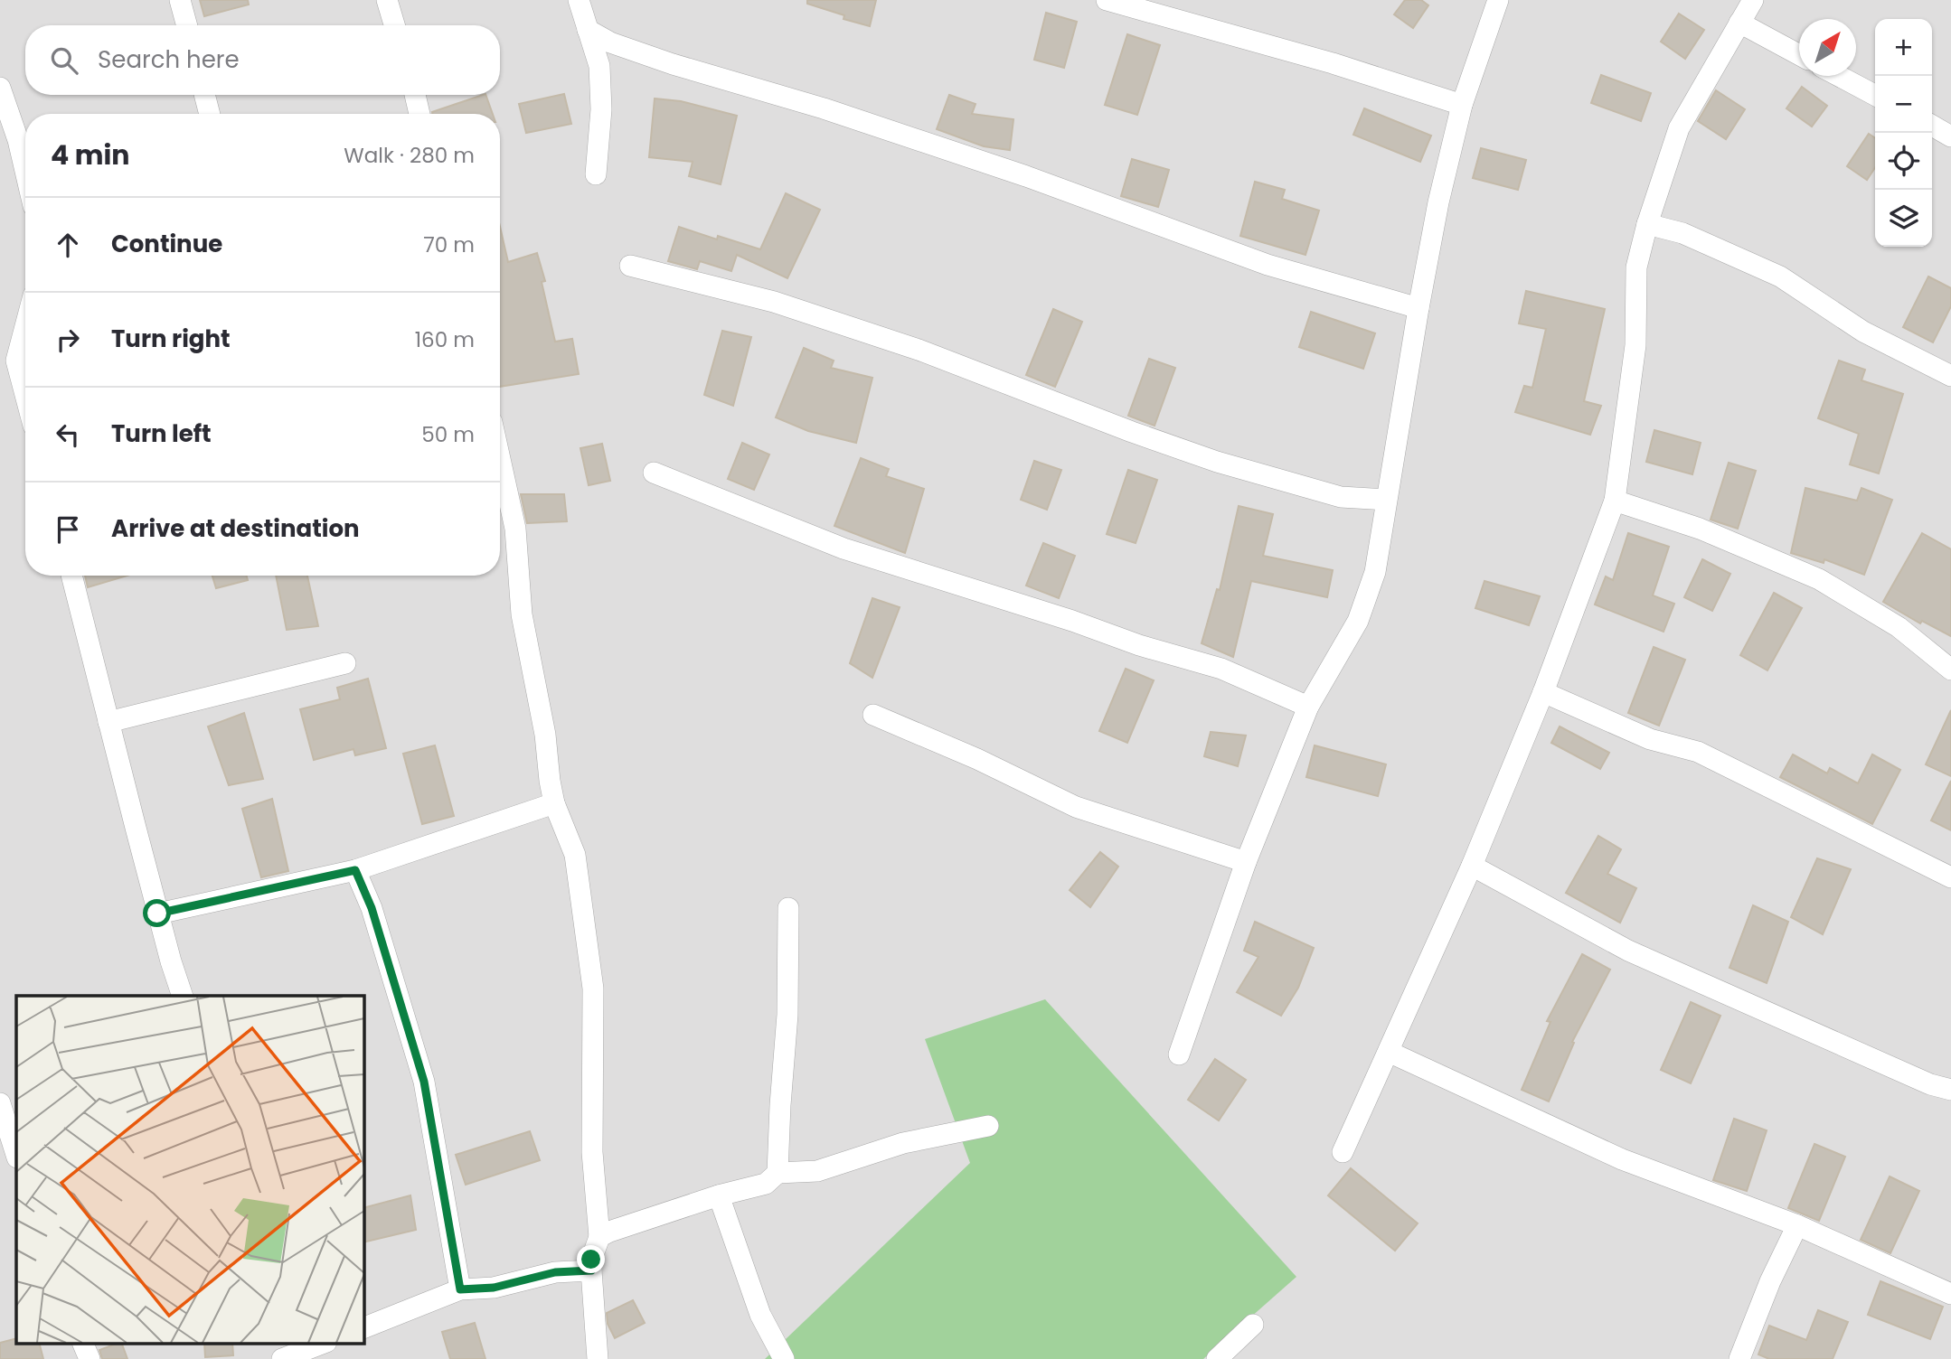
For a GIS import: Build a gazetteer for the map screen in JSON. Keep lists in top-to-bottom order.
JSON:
{
  "north": "top right",
  "page": {
    "map_buttons": ["+", "−"],
    "search": "Search here",
    "heading": ["4 min", "Walk · 280 m"],
    "list": [
      ["Continue", "70 m"],
      ["Turn right", "160 m"],
      ["Turn left", "50 m"],
      "Arrive at destination"
    ]
  }
}
